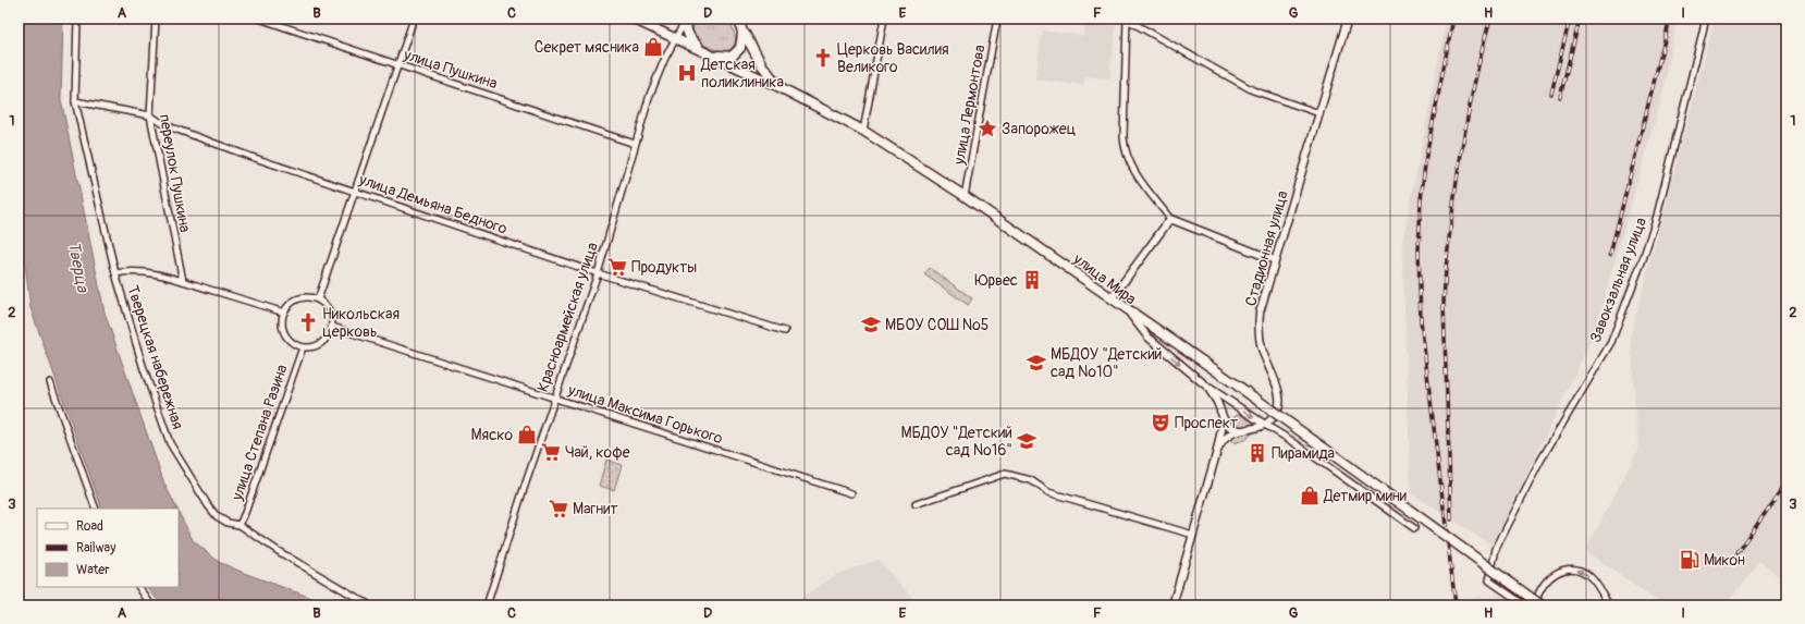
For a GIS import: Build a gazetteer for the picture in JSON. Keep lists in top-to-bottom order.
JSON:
{
  "streets": {
    "main road": ["улица Мира"],
    "street": [
      "улица Пушкина",
      "улица Лермонтова",
      "переулок Пушкина",
      "улица Демьяна Бедного",
      "Стадионная улица",
      "Завокзальная улица",
      "Красноармейская улица",
      "Тверецкая набережная",
      "улица Максима Горького",
      "улица Степана Разина"
    ]
  },
  "crossings": [
    ["улица Пушкина", "Красноармейская улица"],
    ["улица Лермонтова", "улица Мира"],
    ["переулок Пушкина", "улица Демьяна Бедного"],
    ["улица Демьяна Бедного", "Красноармейская улица"],
    ["улица Демьяна Бедного", "Тверецкая набережная"],
    ["Красноармейская улица", "улица Максима Горького"],
    ["Тверецкая набережная", "улица Степана Разина"],
    ["улица Максима Горького", "улица Степана Разина"]
  ],
  "water": ["Тверца"],
  "places": {
    "shop": ["Секрет мясника", "Мяско", "Детмир мини"],
    "church": ["Церковь Василия Великого", "Никольская церковь"],
    "hospital": ["Детская поликлиника"],
    "place": ["Запорожец"],
    "supermarket": ["Продукты", "Чай, кофе", "Магнит"],
    "building": ["Юрвес", "Пирамида"],
    "school or university": ["МБОУ СОШ №5", "МБДОУ \"Детский сад №10\"", "МБДОУ \"Детский сад №16\""],
    "theatre": ["Проспект"],
    "fuel station": ["Микон"]
  },
  "legend": ["Road", "Railway", "Water"],
  "grid": {
    "columns": [
      "A",
      "B",
      "C",
      "D",
      "E",
      "F",
      "G",
      "H",
      "I"
    ],
    "rows": ["1", "2", "3"]
  }
}
